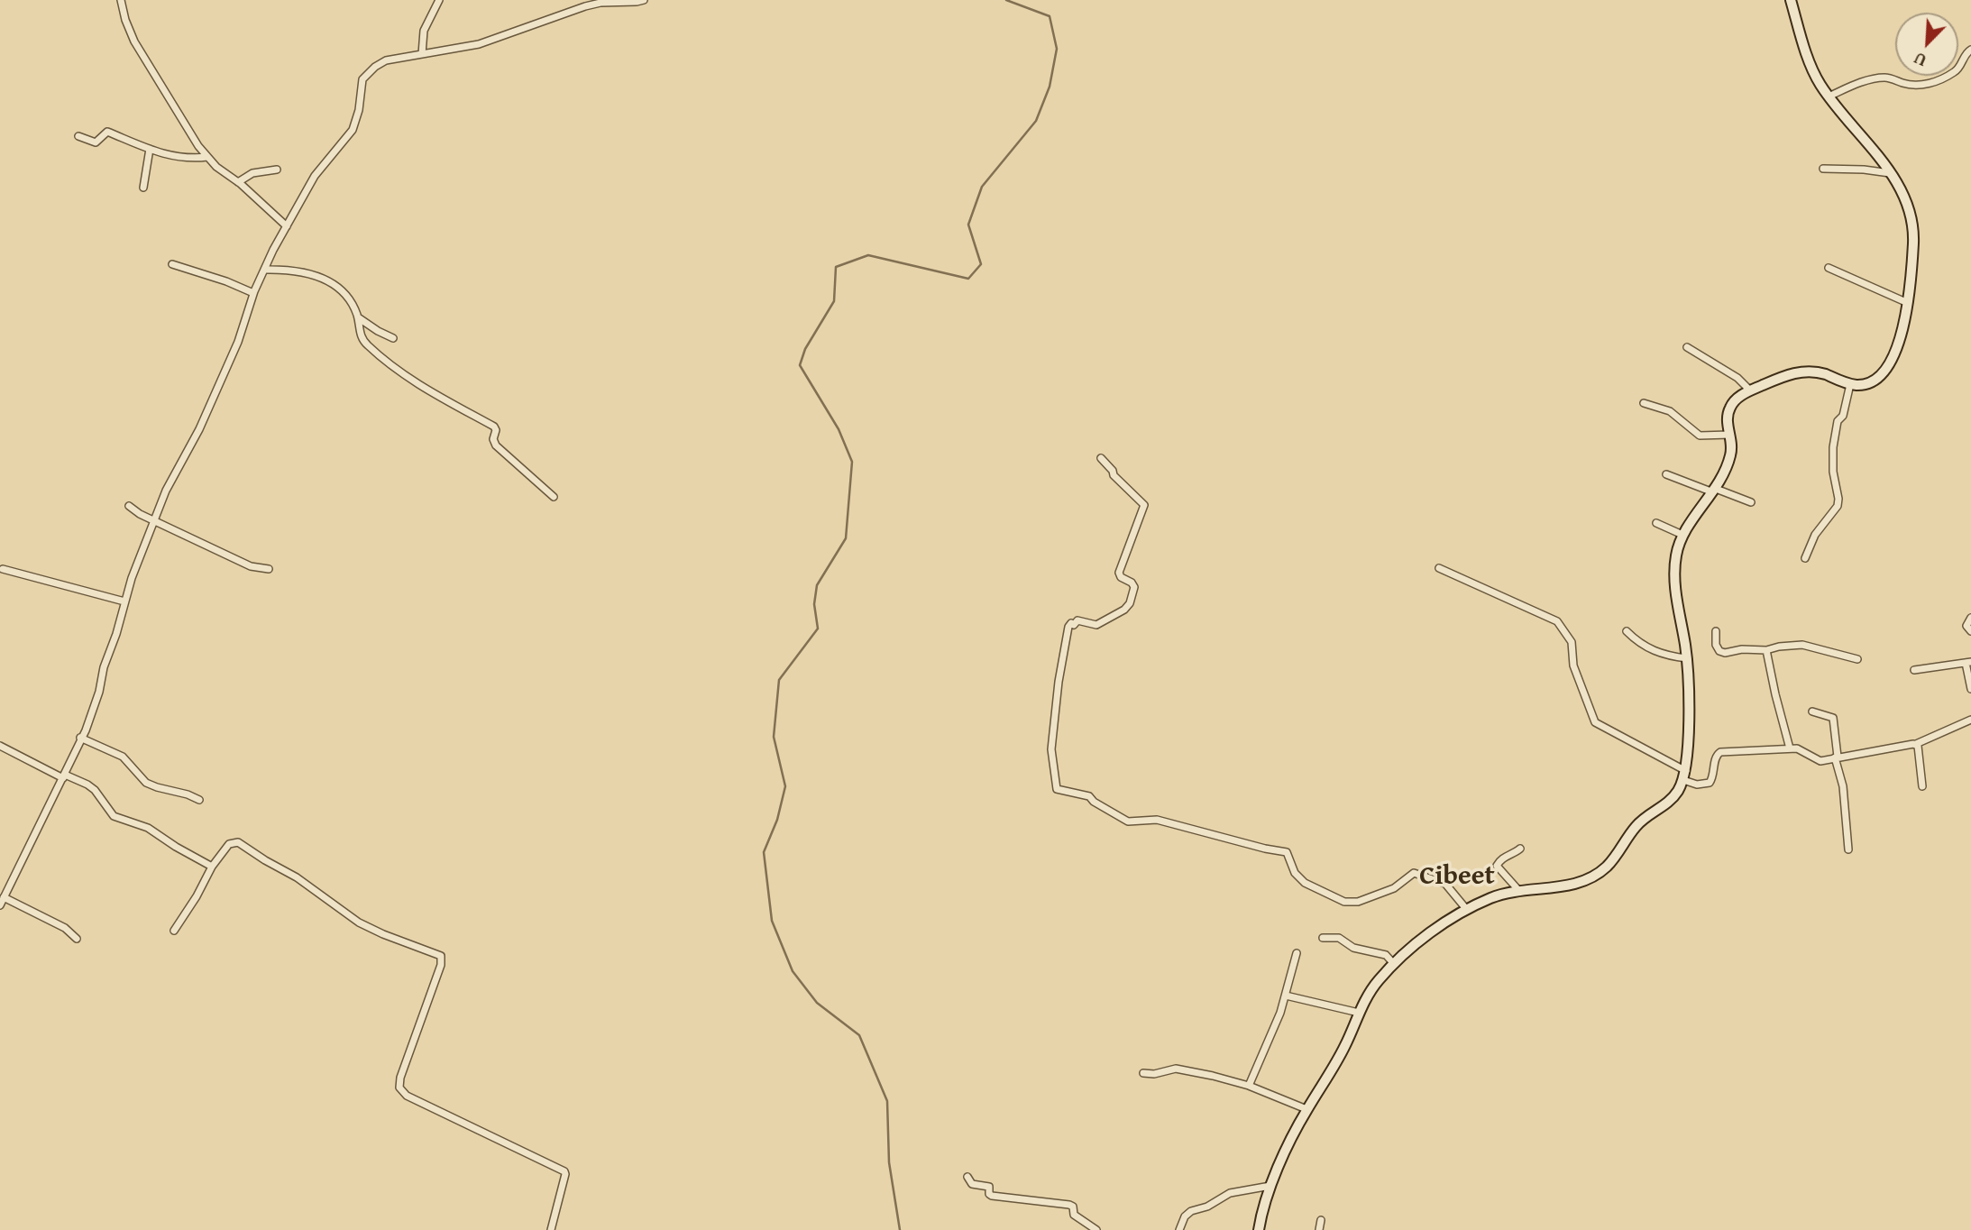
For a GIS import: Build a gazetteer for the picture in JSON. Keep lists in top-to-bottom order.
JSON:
{
  "districts": ["Cibeet"],
  "north": "bottom left"
}
